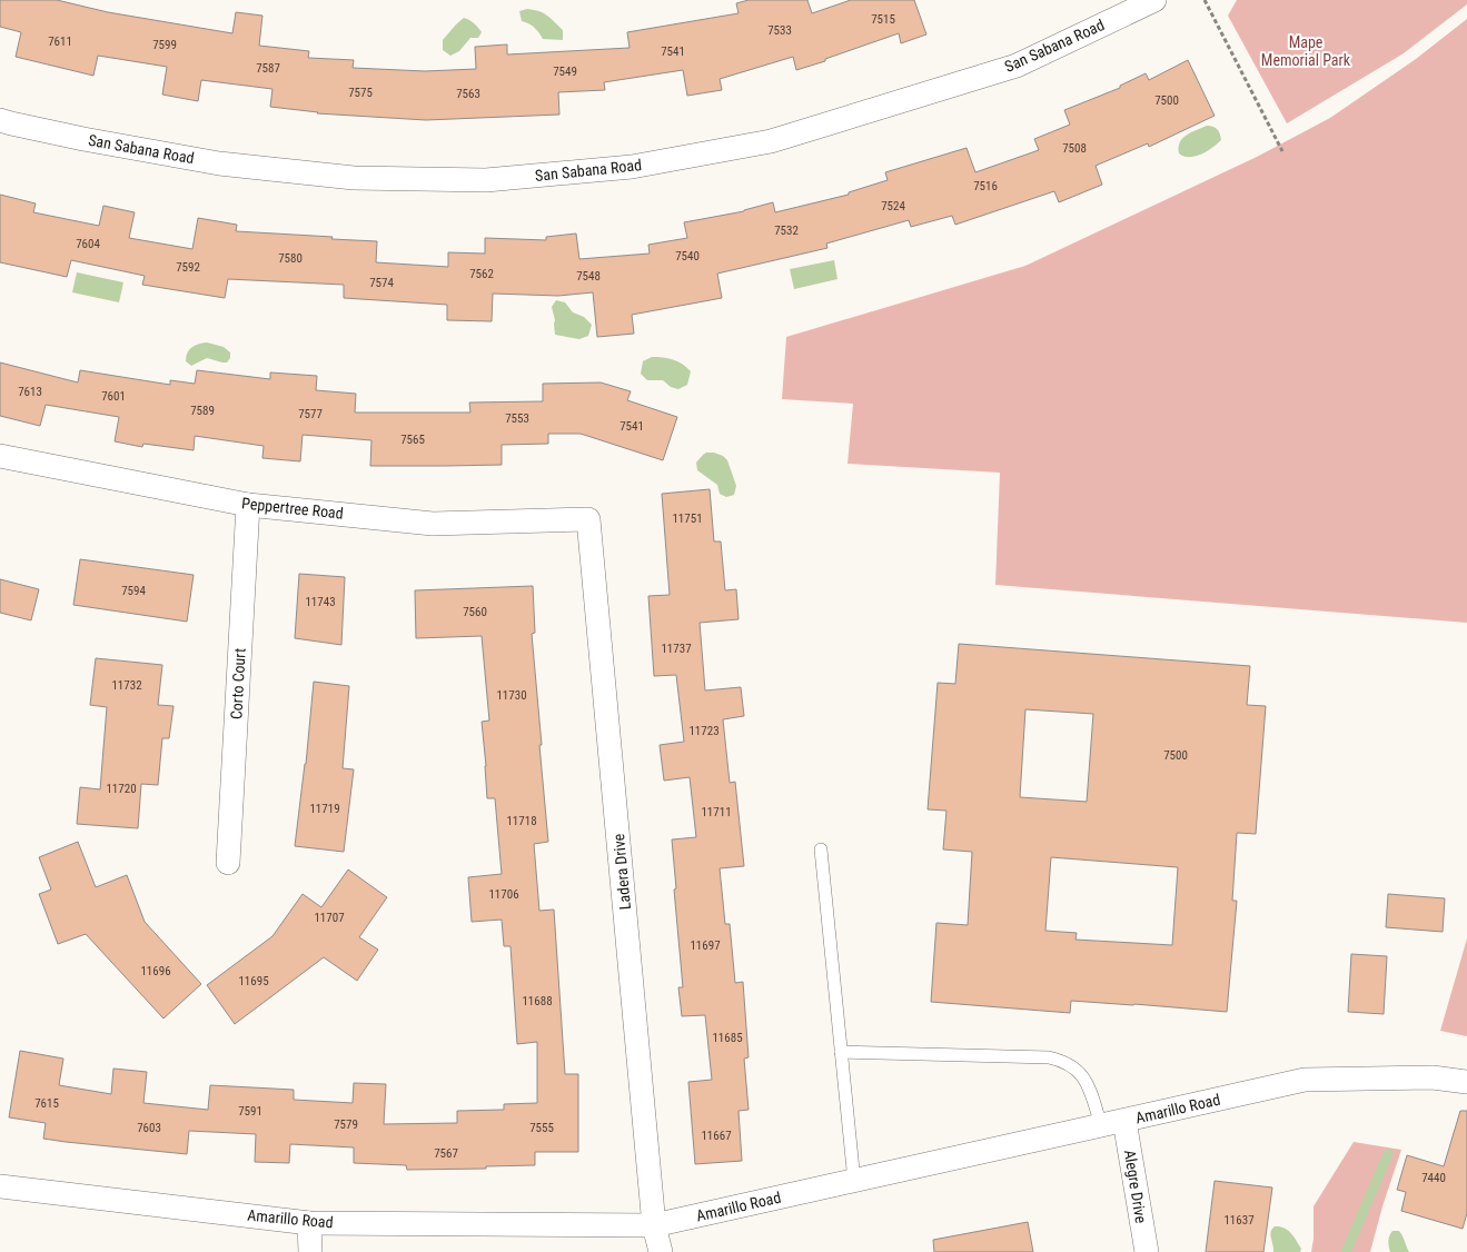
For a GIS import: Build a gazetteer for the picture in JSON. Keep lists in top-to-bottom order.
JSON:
{
  "streets": {
    "street": [
      "San Sabana Road",
      "Peppertree Road",
      "Corto Court",
      "Ladera Drive",
      "Amarillo Road",
      "Alegre Drive"
    ]
  },
  "crossings": [
    ["Peppertree Road", "Corto Court"],
    ["Peppertree Road", "Ladera Drive"],
    ["Ladera Drive", "Amarillo Road"],
    ["Amarillo Road", "Alegre Drive"]
  ],
  "parks": ["Mape Memorial Park"],
  "house_numbers": [
    "7515",
    "7533",
    "7611",
    "7599",
    "7541",
    "7587",
    "7549",
    "7575",
    "7563",
    "7500",
    "7508",
    "7516",
    "7524",
    "7532",
    "7604",
    "7540",
    "7580",
    "7592",
    "7562",
    "7548",
    "7574",
    "7613",
    "7601",
    "7589",
    "7577",
    "7553",
    "7541",
    "7565",
    "11751",
    "7594",
    "11743",
    "7560",
    "11737",
    "11732",
    "11730",
    "11723",
    "7500",
    "11720",
    "11719",
    "11711",
    "11718",
    "11706",
    "11707",
    "11697",
    "11696",
    "11695",
    "11688",
    "11685",
    "7615",
    "7591",
    "7579",
    "7603",
    "7555",
    "11667",
    "7567",
    "7440",
    "11637"
  ]
}
